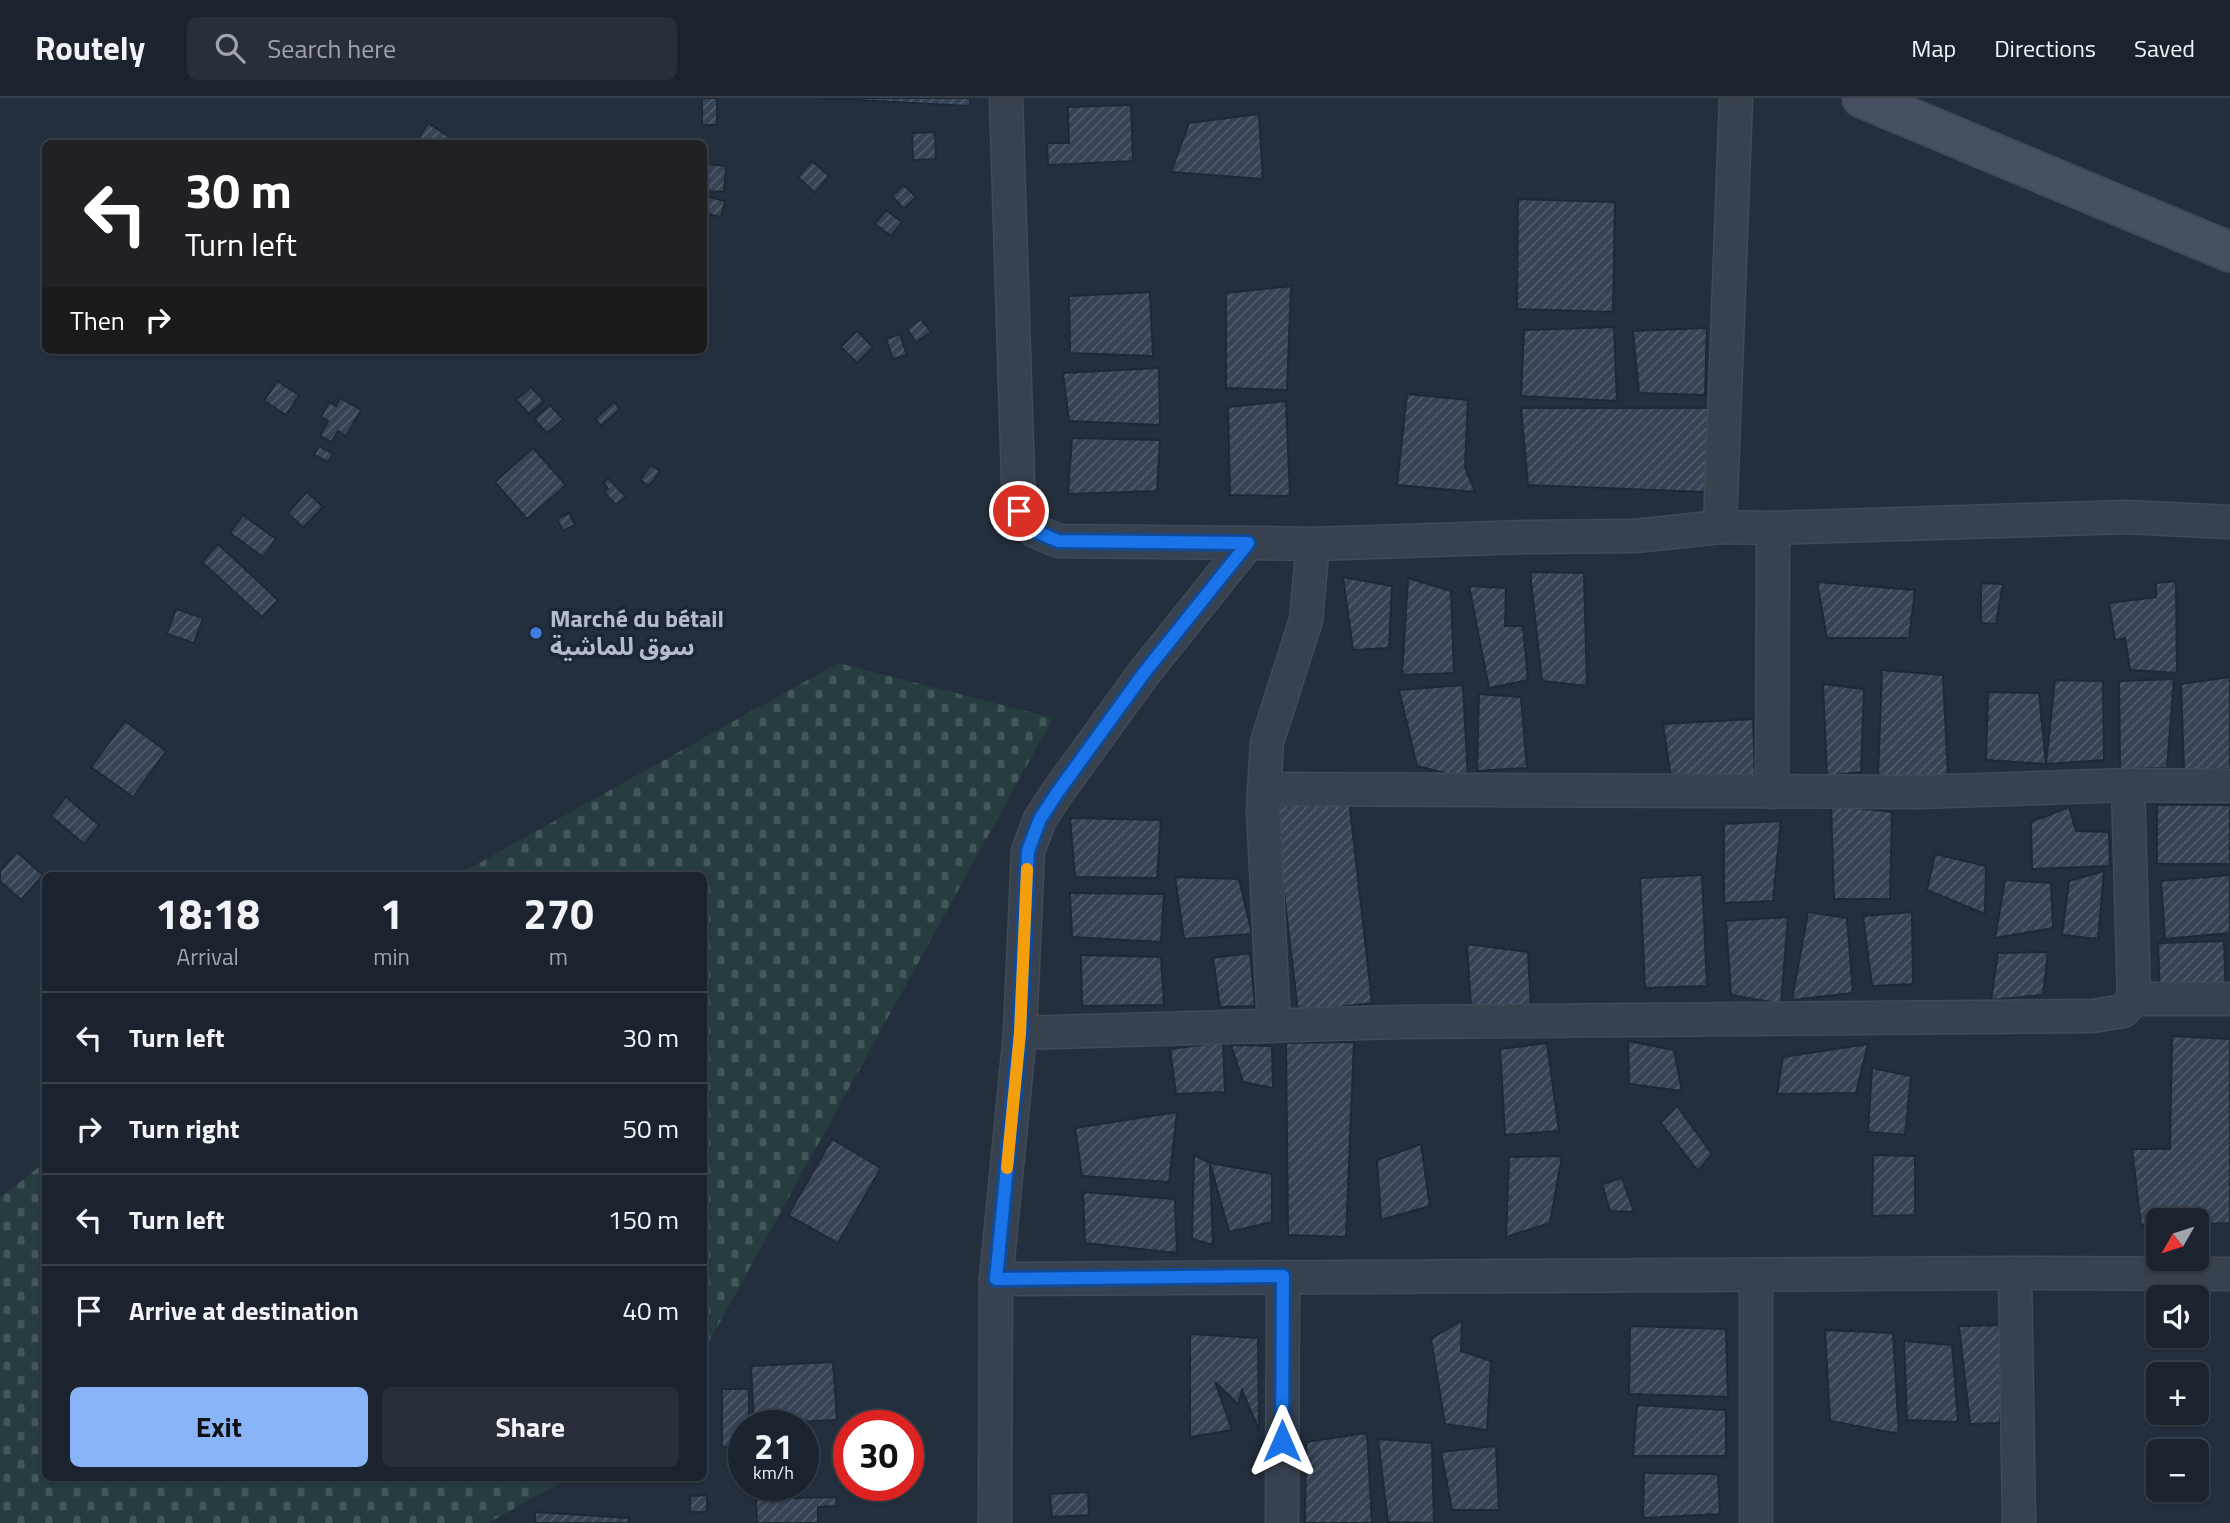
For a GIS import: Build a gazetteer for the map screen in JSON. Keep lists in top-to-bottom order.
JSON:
{
  "places": ["Marché du bétail سوق للماشية"],
  "north": "bottom left",
  "page": {
    "header": "Routely",
    "search": "Search here",
    "nav": ["Map", "Directions", "Saved"],
    "turn": ["30 m", "Turn left"],
    "then": "Then",
    "eta": [
      "18:18",
      "Arrival",
      "1",
      "min",
      "270",
      "m"
    ],
    "list": [
      {
        "name": "Turn left",
        "value": "30 m"
      },
      {
        "name": "Turn right",
        "value": "50 m"
      },
      {
        "name": "Turn left",
        "value": "150 m"
      },
      {
        "name": "Arrive at destination",
        "value": "40 m"
      }
    ],
    "map_buttons": ["+", "−"],
    "buttons": ["Exit", "Share"],
    "speed": "21 km/h",
    "limit": "30"
  }
}
